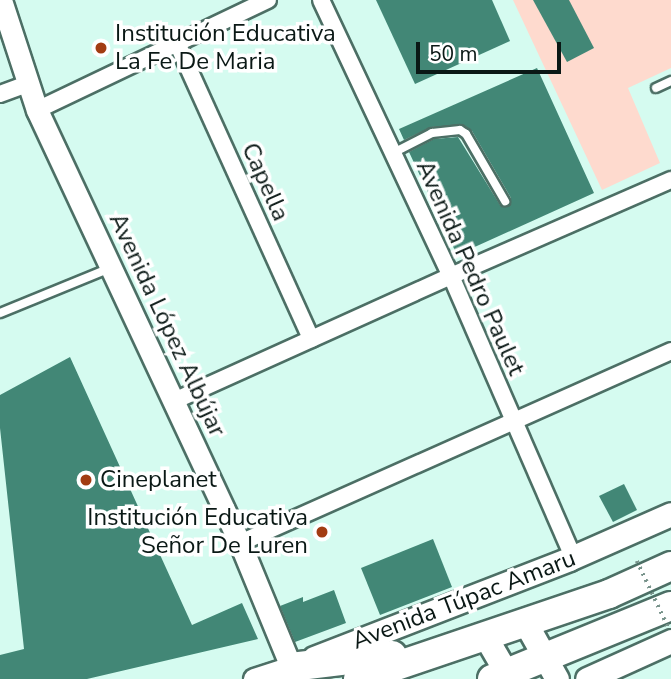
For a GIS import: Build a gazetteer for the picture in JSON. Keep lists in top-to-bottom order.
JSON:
{
  "streets": {
    "highway": ["Avenida Túpac Amaru"],
    "street": ["Capella", "Avenida Pedro Paulet", "Avenida López Albújar"]
  },
  "crossings": [
    ["Avenida Pedro Paulet", "Avenida Túpac Amaru"],
    ["Avenida López Albújar", "Avenida Túpac Amaru"]
  ],
  "places": ["Institución Educativa La Fe De Maria", "Cineplanet", "Institución Educativa Señor De Luren"],
  "scale_bar": "50 m"
}
